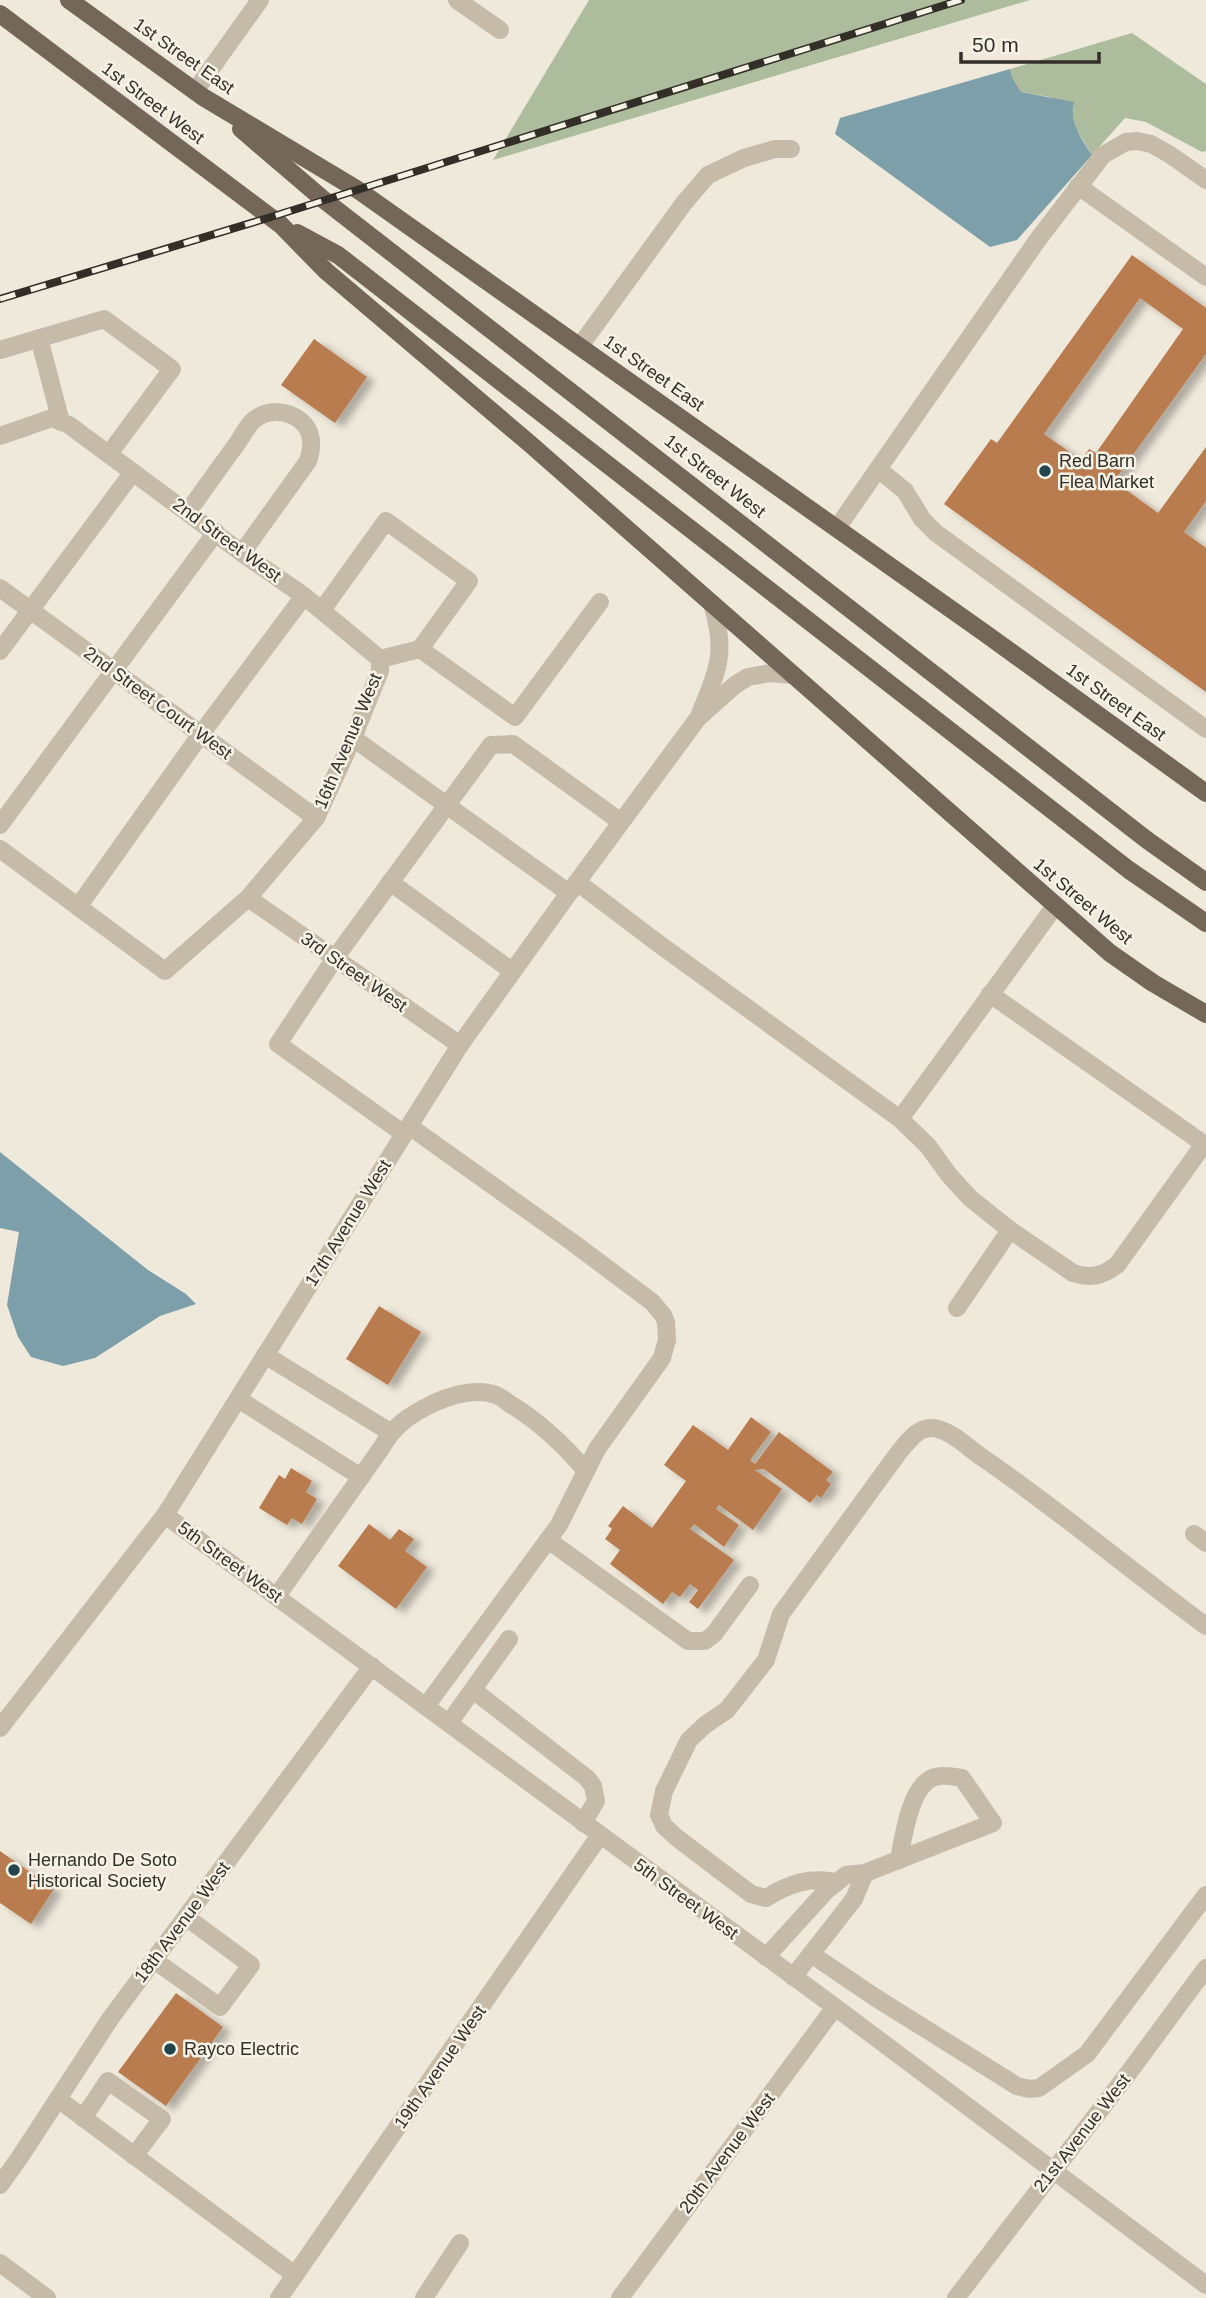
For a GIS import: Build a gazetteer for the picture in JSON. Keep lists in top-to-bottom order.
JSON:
{
  "streets": {
    "main road": ["1st Street East", "1st Street West"],
    "street": [
      "2nd Street West",
      "2nd Street Court West",
      "16th Avenue West",
      "3rd Street West",
      "17th Avenue West",
      "5th Street West",
      "18th Avenue West",
      "19th Avenue West",
      "21st Avenue West",
      "20th Avenue West"
    ]
  },
  "crossings": [
    ["1st Street East", "1st Street West"],
    ["1st Street West", "17th Avenue West"],
    ["2nd Street West", "16th Avenue West"],
    ["2nd Street Court West", "16th Avenue West"],
    ["16th Avenue West", "3rd Street West"],
    ["3rd Street West", "17th Avenue West"],
    ["17th Avenue West", "5th Street West"],
    ["5th Street West", "18th Avenue West"],
    ["5th Street West", "19th Avenue West"],
    ["5th Street West", "21st Avenue West"],
    ["5th Street West", "20th Avenue West"]
  ],
  "places": ["Red Barn Flea Market", "Hernando De Soto Historical Society", "Rayco Electric"],
  "scale_bar": "50 m"
}
